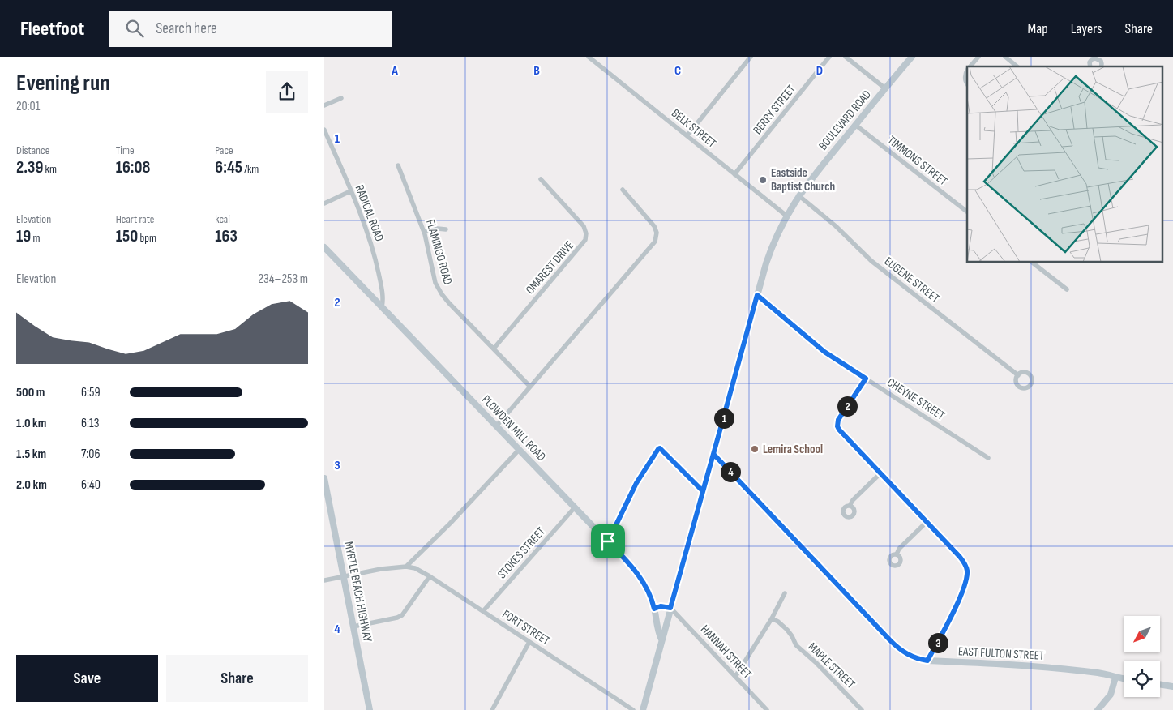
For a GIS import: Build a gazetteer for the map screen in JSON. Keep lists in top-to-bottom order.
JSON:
{
  "streets": {
    "street": [
      "BERRY STREET",
      "BOULEVARD ROAD",
      "BELK STREET",
      "TIMMONS STREET",
      "RADICAL ROAD",
      "FLAMINGO ROAD",
      "OMAREST DRIVE",
      "EUGENE STREET",
      "CHEYNE STREET",
      "PLOWDEN MILL ROAD",
      "STOKES STREET",
      "MYRTLE BEACH HIGHWAY",
      "FORT STREET",
      "HANNAH STREET",
      "EAST FULTON STREET",
      "MAPLE STREET"
    ]
  },
  "crossings": [
    ["BERRY STREET", "BELK STREET"],
    ["BOULEVARD ROAD", "BELK STREET"],
    ["BOULEVARD ROAD", "TIMMONS STREET"],
    ["BOULEVARD ROAD", "EUGENE STREET"],
    ["BOULEVARD ROAD", "CHEYNE STREET"],
    ["BOULEVARD ROAD", "PLOWDEN MILL ROAD"],
    ["BOULEVARD ROAD", "HANNAH STREET"],
    ["BOULEVARD ROAD", "EAST FULTON STREET"],
    ["RADICAL ROAD", "PLOWDEN MILL ROAD"],
    ["FLAMINGO ROAD", "OMAREST DRIVE"],
    ["PLOWDEN MILL ROAD", "STOKES STREET"],
    ["STOKES STREET", "FORT STREET"],
    ["MYRTLE BEACH HIGHWAY", "FORT STREET"]
  ],
  "places": ["Eastside Baptist Church", "Lemira School"],
  "north": "bottom left",
  "page": {
    "header": "Fleetfoot",
    "search": "Search here",
    "nav": ["Map", "Layers", "Share"],
    "heading": ["Evening run", "20:01"],
    "stats": [
      ["Distance", "2.39 km"],
      ["Time", "16:08"],
      ["Pace", "6:45 /km"],
      ["Elevation", "19 m"],
      ["Heart rate", "150 bpm"],
      ["kcal", "163"]
    ],
    "chart": ["Elevation", "234–253 m"],
    "list": [
      {
        "name": "500 m",
        "note": "6:59"
      },
      {
        "name": "1.0 km",
        "note": "6:13"
      },
      {
        "name": "1.5 km",
        "note": "7:06"
      },
      {
        "name": "2.0 km",
        "note": "6:40"
      }
    ],
    "pins": [
      "2",
      "1",
      "4",
      "3"
    ],
    "buttons": ["Save", "Share"]
  },
  "grid": {
    "columns": [
      "A",
      "B",
      "C",
      "D"
    ],
    "rows": [
      "1",
      "2",
      "3",
      "4"
    ]
  }
}
